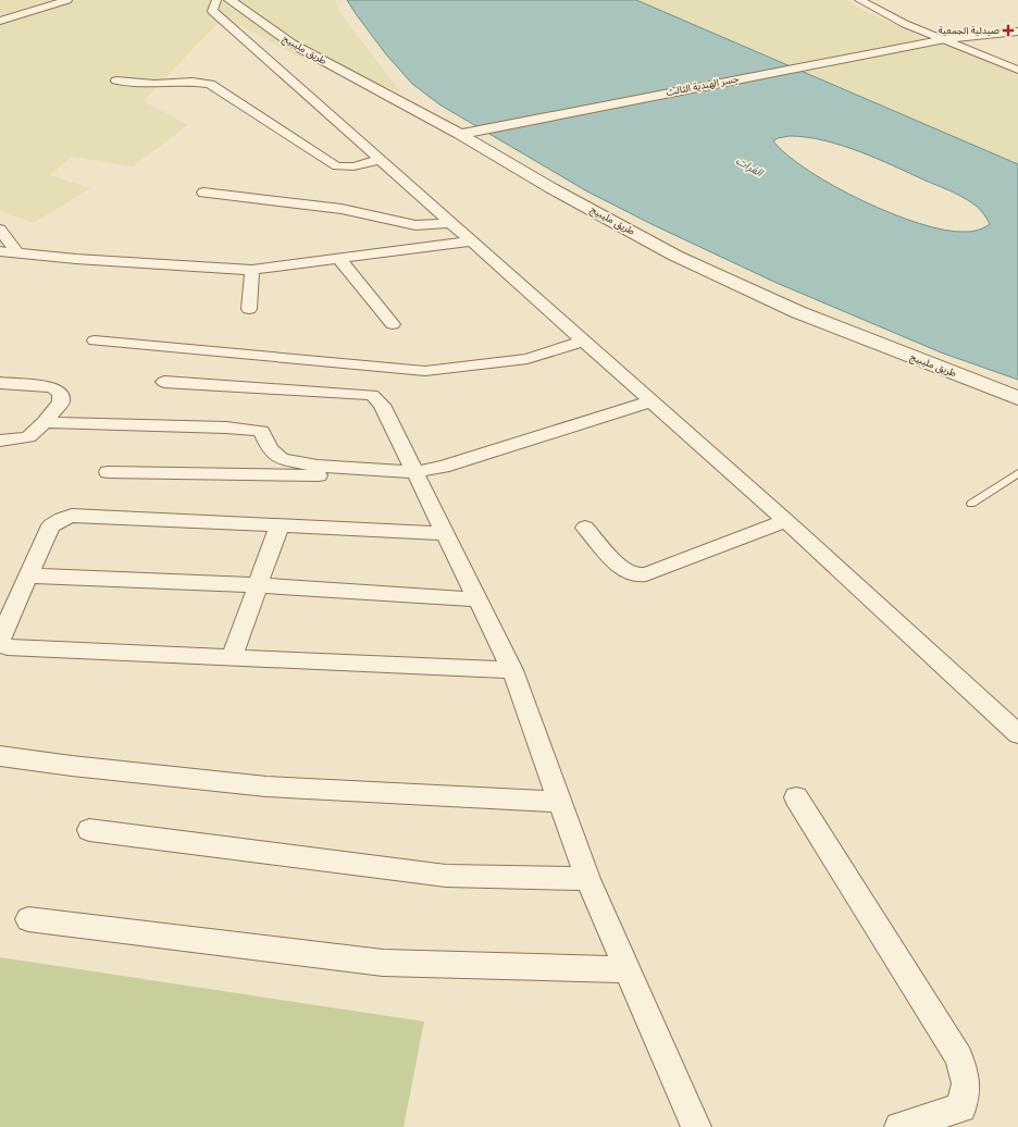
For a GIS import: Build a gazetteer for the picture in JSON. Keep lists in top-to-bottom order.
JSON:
{
  "streets": {
    "street": ["طريق مليبيج", "جسر الهندية الثالث"]
  },
  "crossings": [
    ["طريق مليبيج", "جسر الهندية الثالث"]
  ],
  "water": ["الفرات"],
  "places": {
    "health": ["صيدلية الجمعية"]
  }
}
